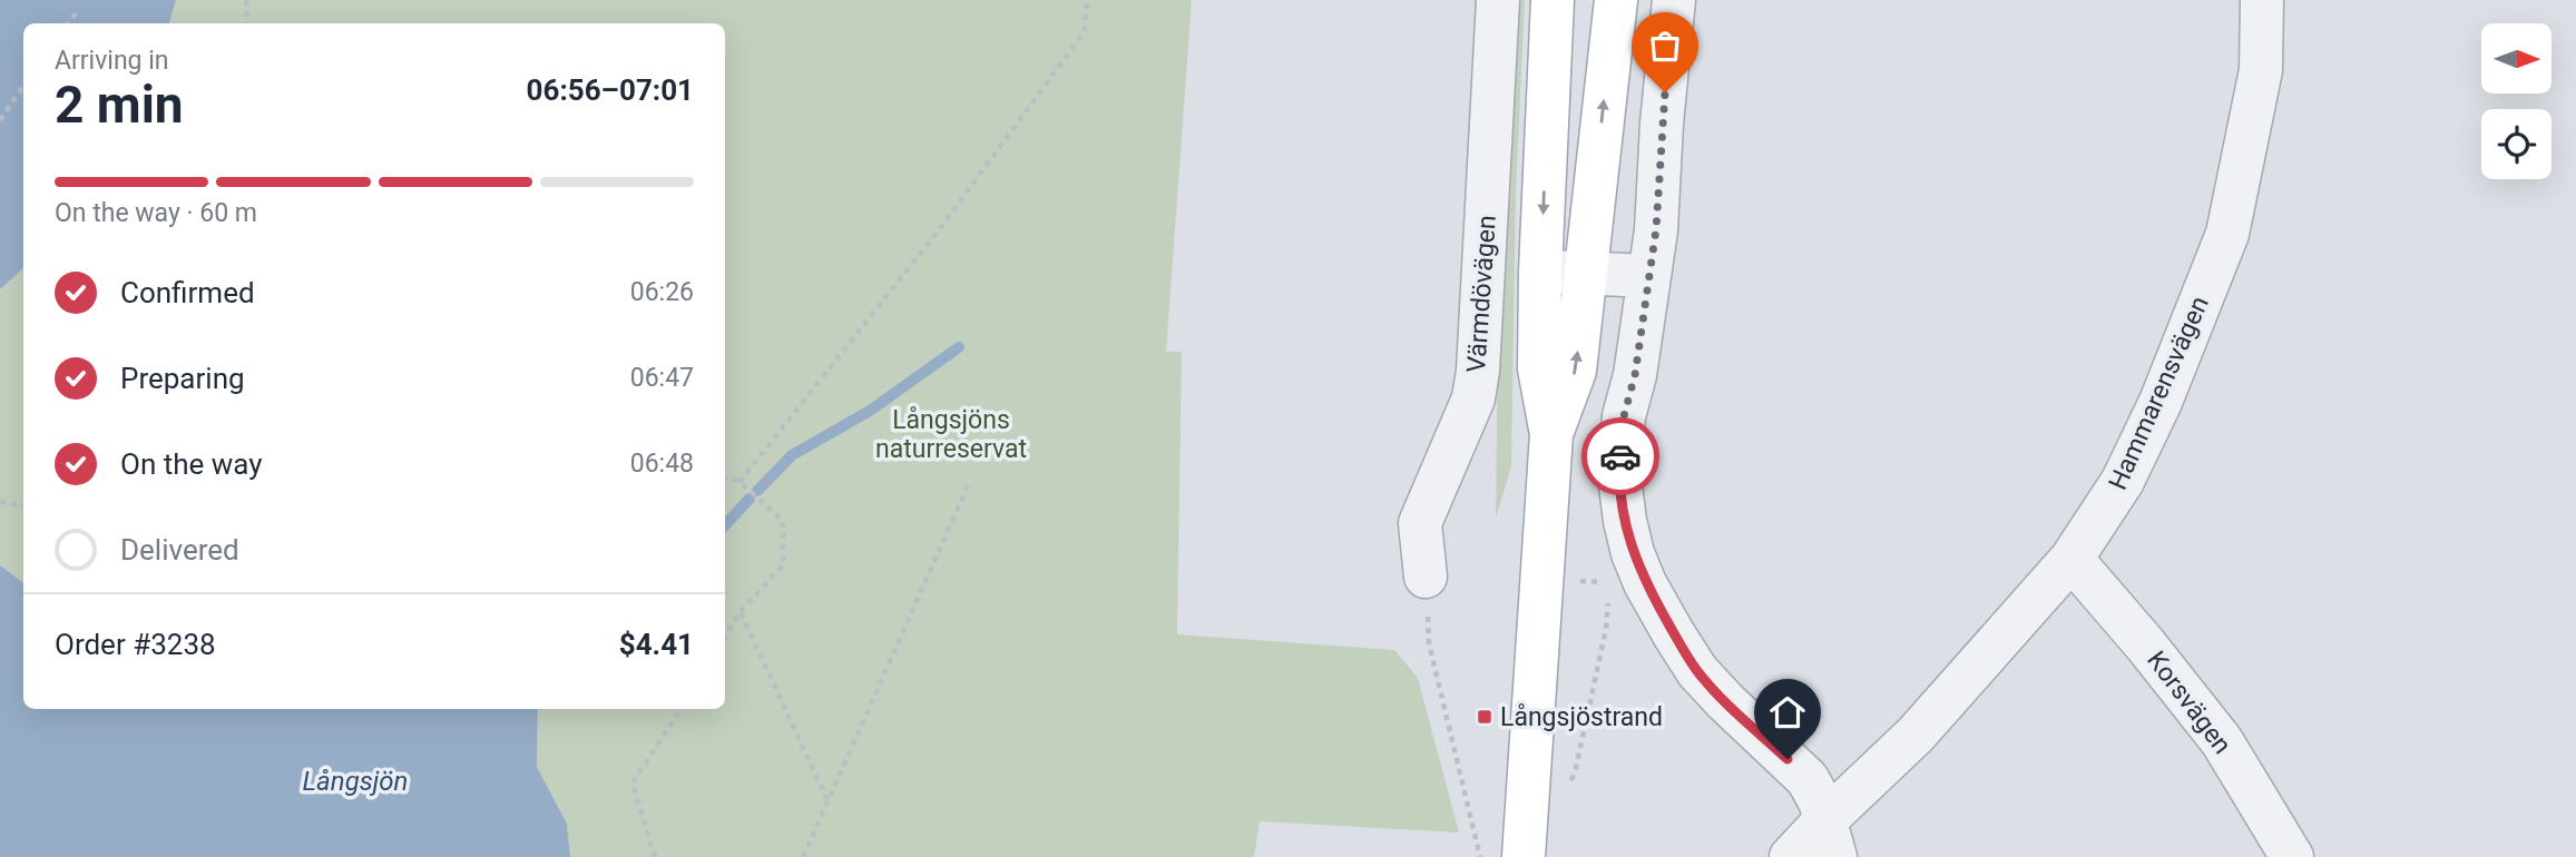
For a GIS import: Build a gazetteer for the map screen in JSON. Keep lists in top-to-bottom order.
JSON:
{
  "streets": {
    "street": ["Värmdövägen", "Hammarensvägen", "Korsvägen"]
  },
  "crossings": [
    ["Hammarensvägen", "Korsvägen"]
  ],
  "water": ["Långsjön"],
  "parks": ["Långsjöns naturreservat"],
  "places": {
    "transit": ["Långsjöstrand"]
  },
  "north": "right",
  "page": {
    "heading": ["2 min", "Arriving in", "06:56–07:01"],
    "panel": ["Order #3238", "$4.41"],
    "bar": "On the way · 60 m",
    "list": [
      ["Confirmed", "06:26"],
      ["Preparing", "06:47"],
      ["On the way", "06:48"],
      "Delivered"
    ]
  }
}
